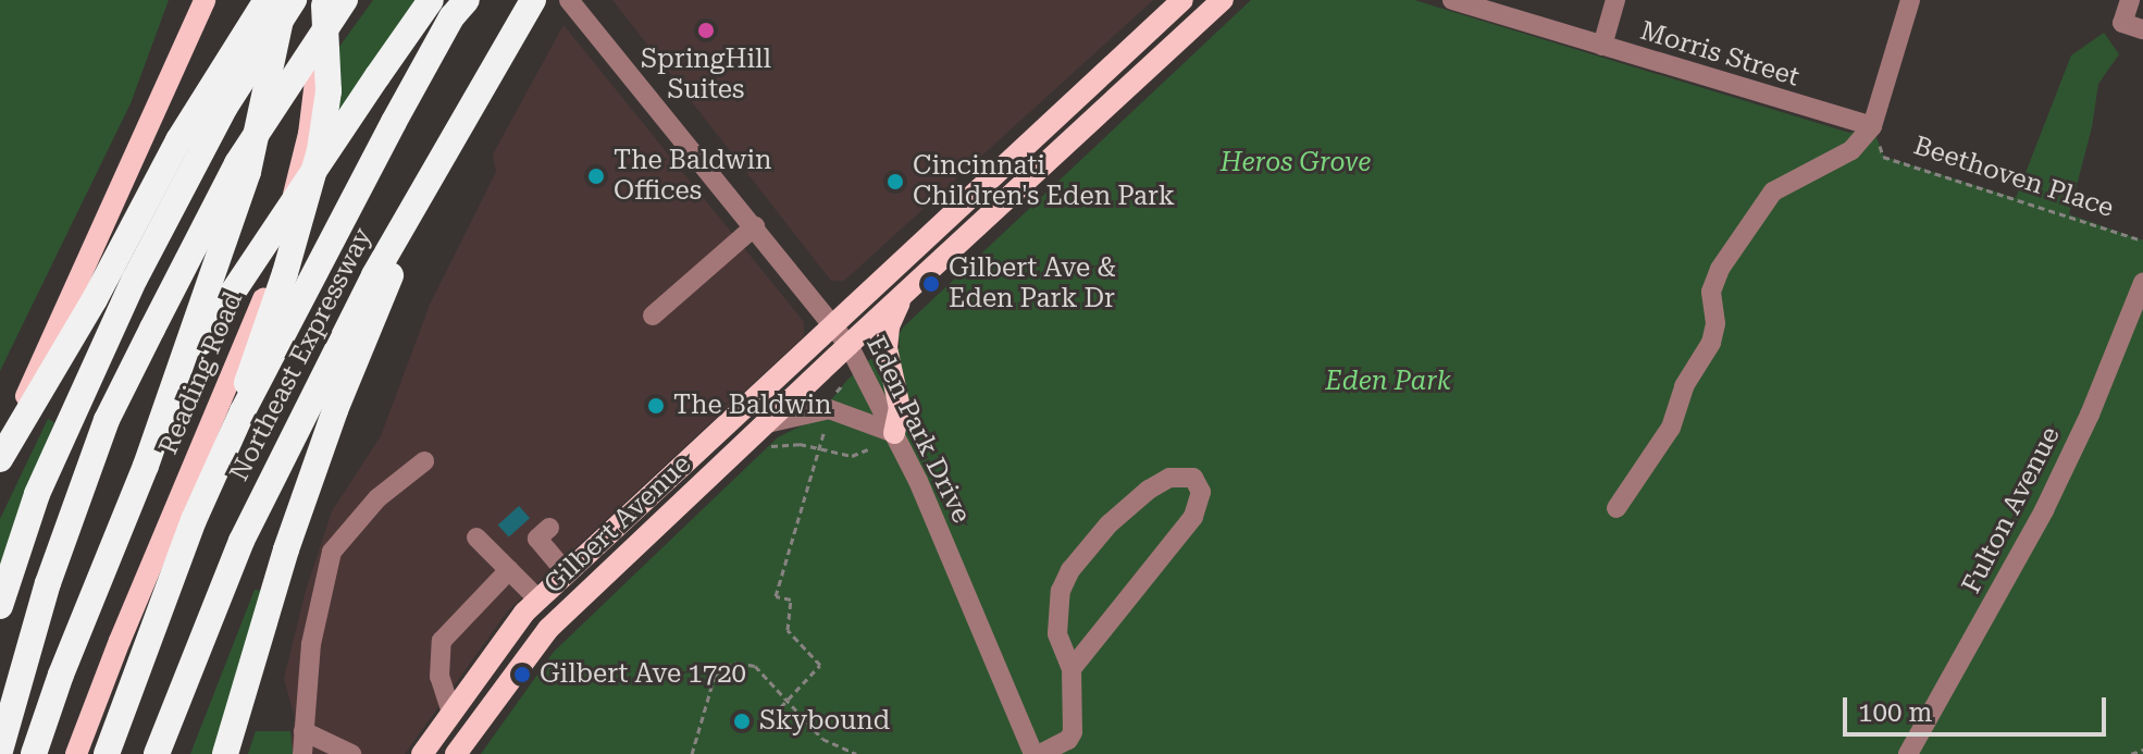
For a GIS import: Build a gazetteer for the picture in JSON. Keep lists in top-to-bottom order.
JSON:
{
  "streets": {
    "highway": ["Northeast Expressway"],
    "main road": ["Reading Road", "Gilbert Avenue"],
    "street": ["Morris Street", "Eden Park Drive", "Fulton Avenue"],
    "path": ["Beethoven Place"]
  },
  "crossings": [
    ["Morris Street", "Beethoven Place"],
    ["Eden Park Drive", "Gilbert Avenue"]
  ],
  "parks": ["Heros Grove", "Eden Park"],
  "places": [
    "SpringHill Suites",
    "The Baldwin Offices",
    "Cincinnati Children's Eden Park",
    "Gilbert Ave & Eden Park Dr",
    "The Baldwin",
    "Gilbert Ave 1720",
    "Skybound"
  ],
  "scale_bar": "100 m"
}
